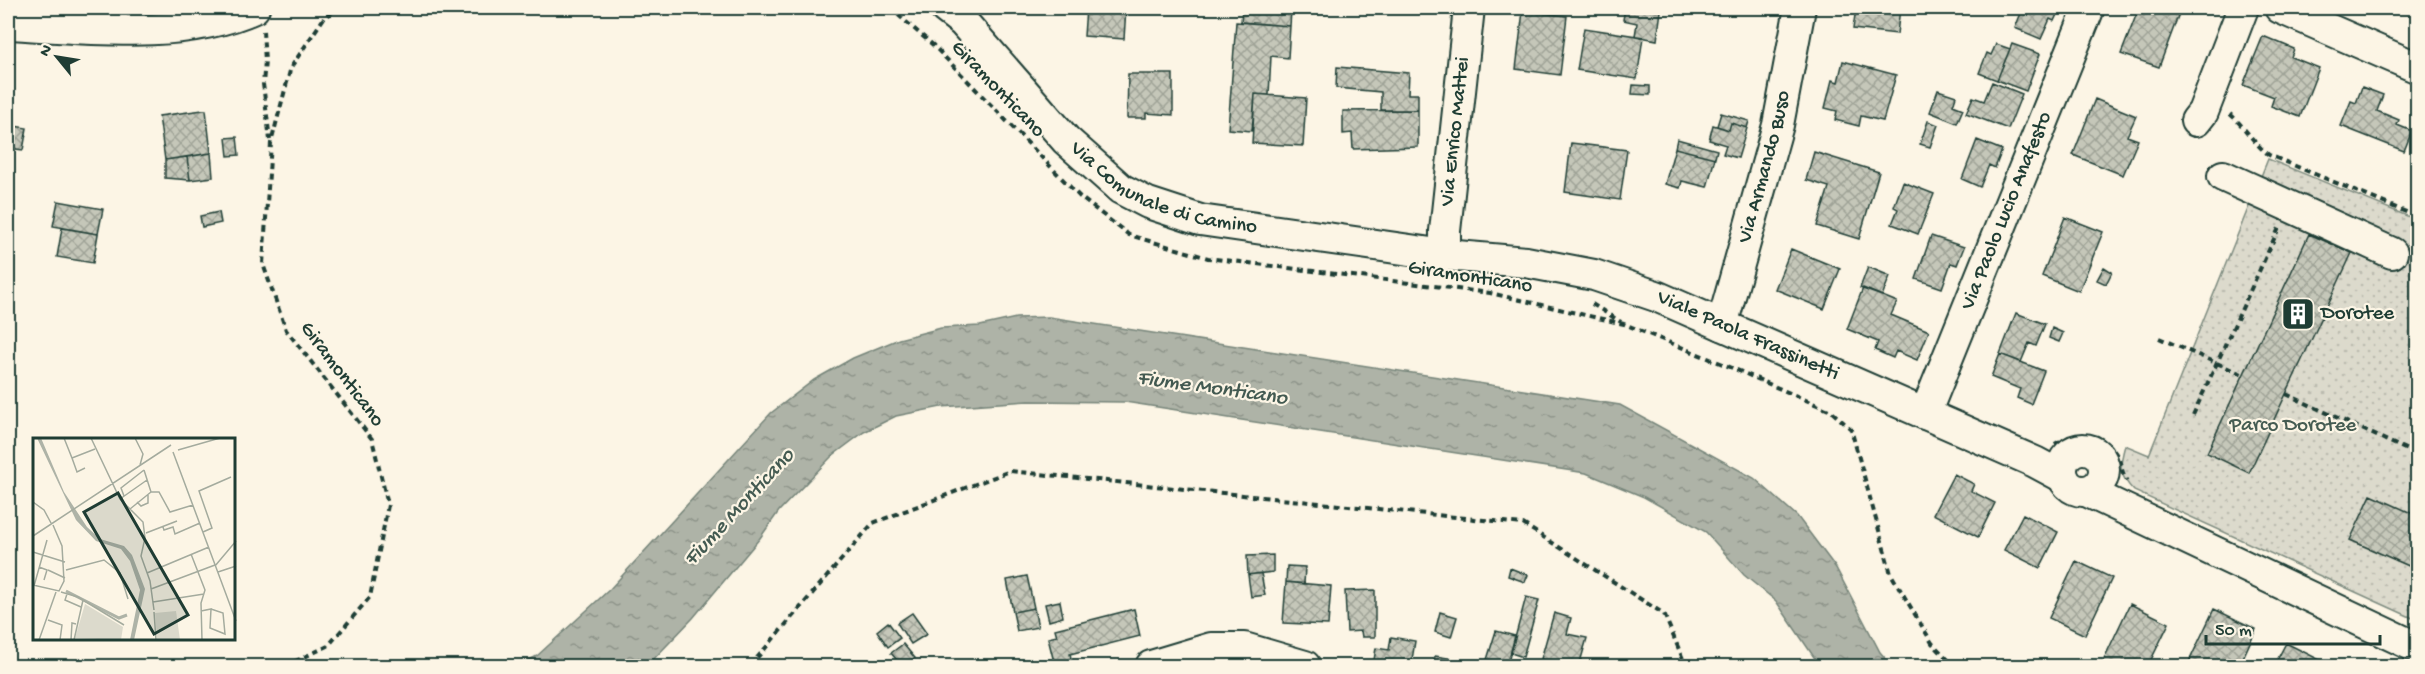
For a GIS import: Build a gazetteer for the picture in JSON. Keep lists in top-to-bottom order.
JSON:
{
  "streets": {
    "street": [
      "Via Enrico Mattei",
      "Via Armando Buso",
      "Via Comunale di Camino",
      "Via Paolo Lucio Anafesto",
      "Viale Paola Frassinetti"
    ],
    "path": ["Giramonticano"]
  },
  "crossings": [
    ["Via Enrico Mattei", "Via Comunale di Camino"],
    ["Via Enrico Mattei", "Viale Paola Frassinetti"],
    ["Via Armando Buso", "Viale Paola Frassinetti"],
    ["Via Comunale di Camino", "Viale Paola Frassinetti"],
    ["Via Paolo Lucio Anafesto", "Viale Paola Frassinetti"]
  ],
  "water": ["Fiume Monticano"],
  "parks": ["Parco Dorotee"],
  "places": {
    "building": ["Dorotee"]
  },
  "scale_bar": "50 m",
  "north": "top left"
}
